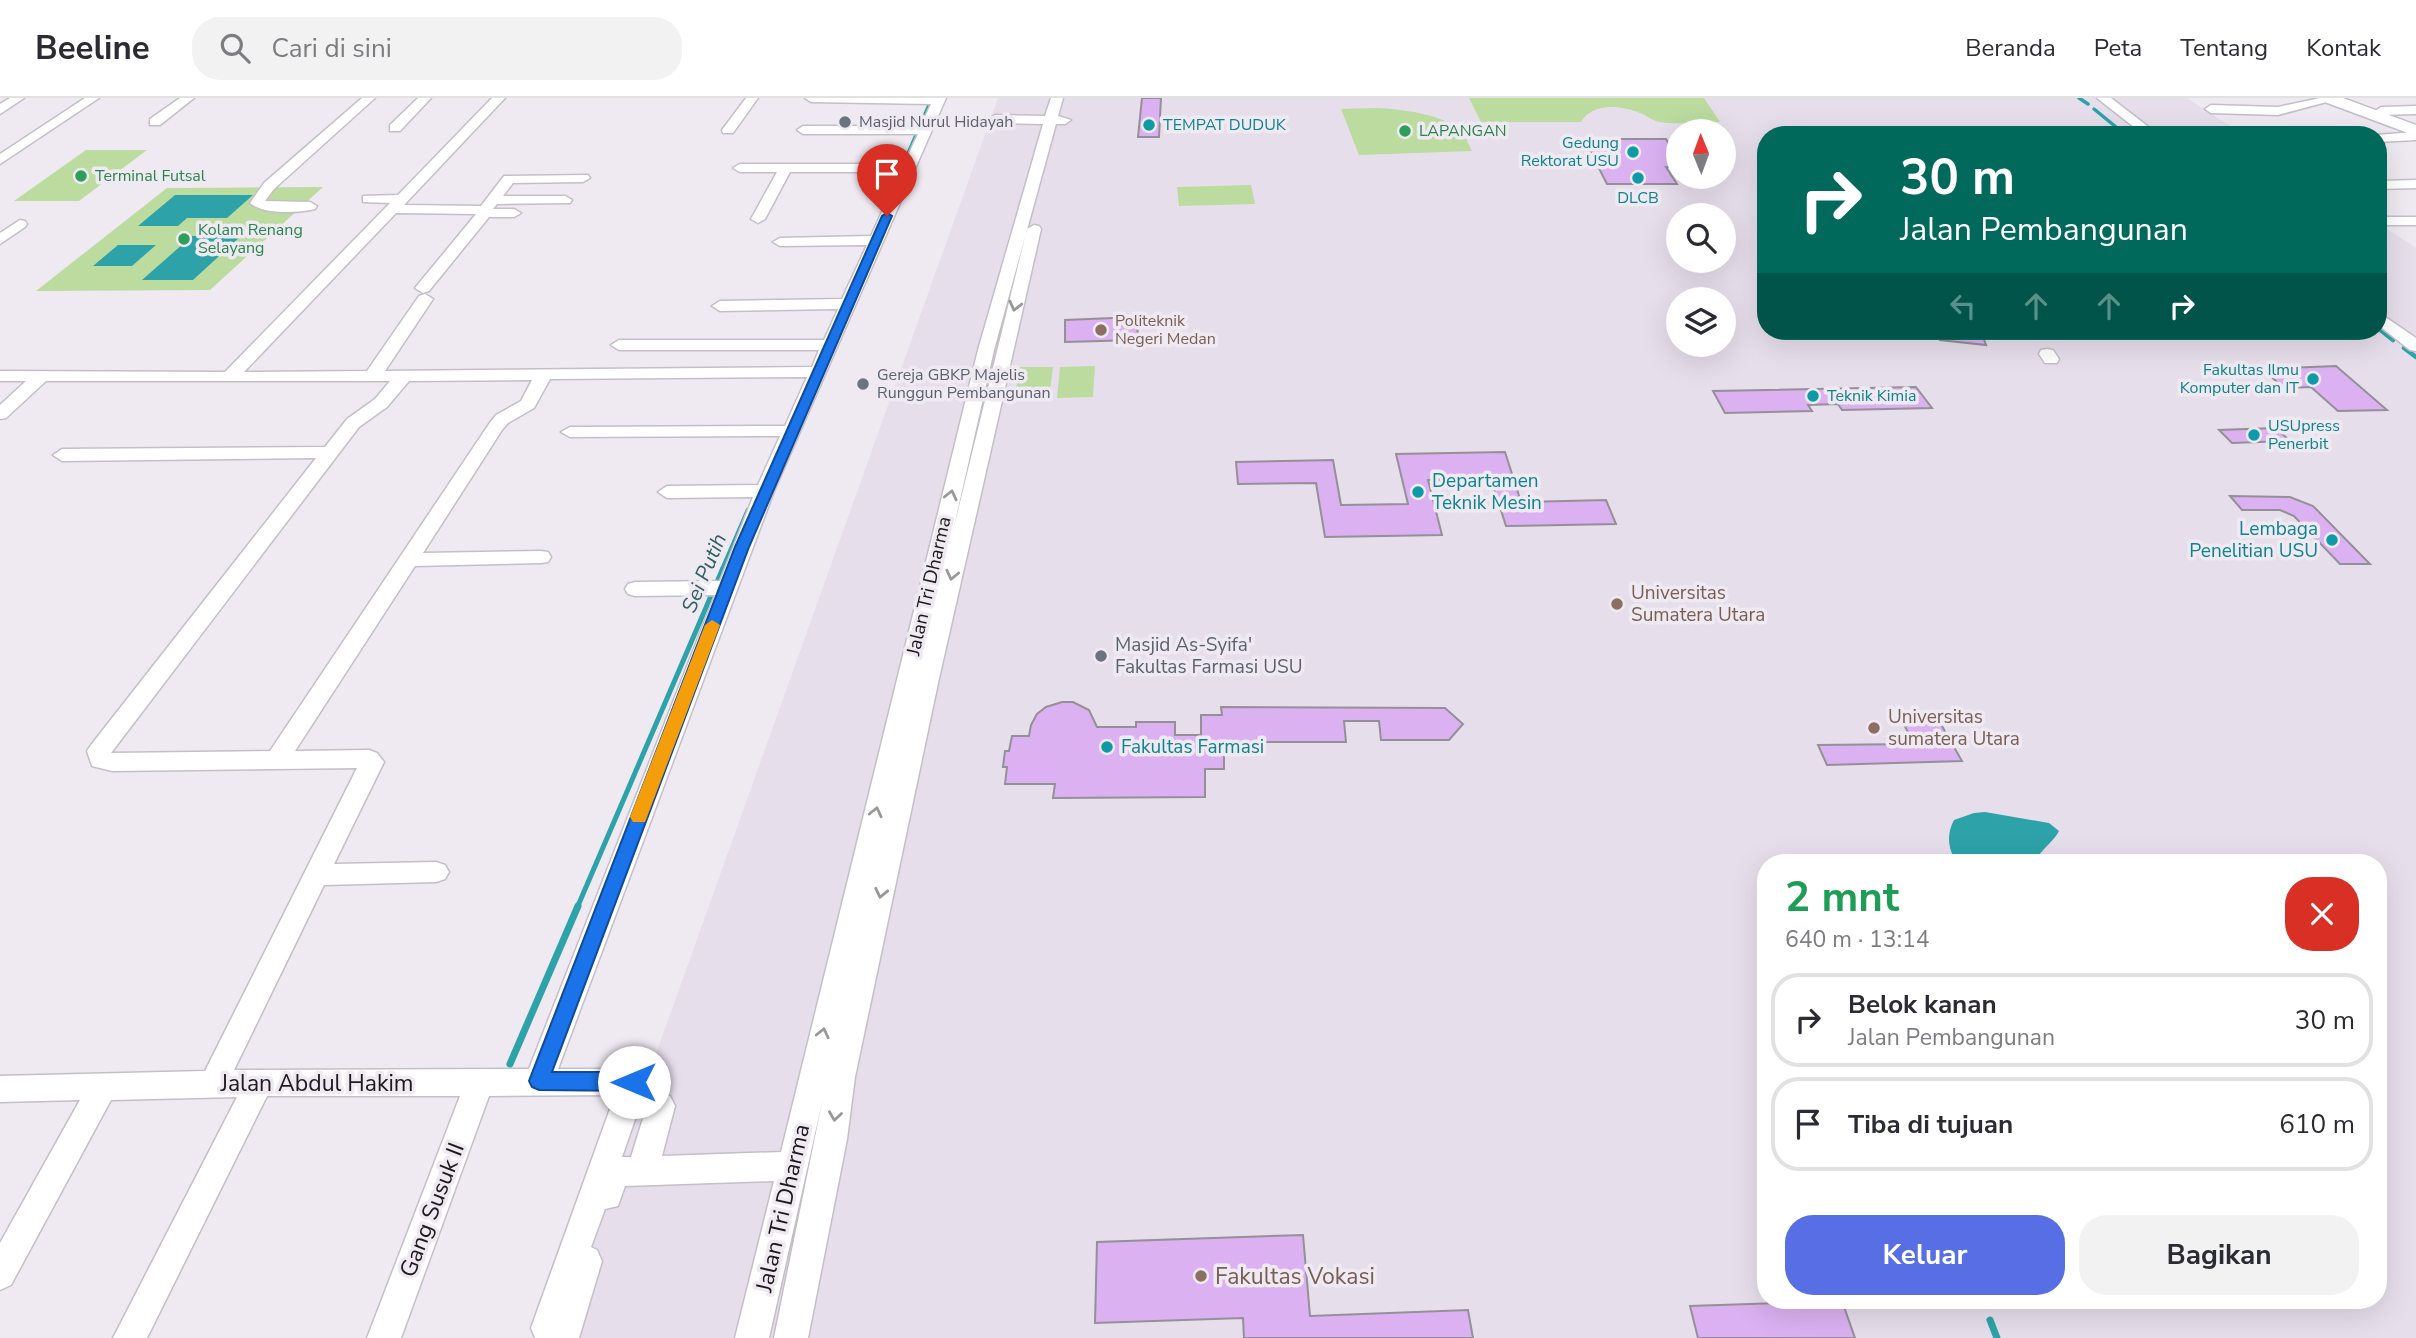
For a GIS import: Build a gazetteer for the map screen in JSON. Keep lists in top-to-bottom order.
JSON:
{
  "streets": {
    "street": ["Jalan Tri Dharma", "Jalan Abdul Hakim", "Gang Susuk II"]
  },
  "crossings": [
    ["Jalan Abdul Hakim", "Gang Susuk II"]
  ],
  "water": ["Sei Putih"],
  "places": [
    "Masjid Nurul Hidayah",
    "TEMPAT DUDUK",
    "LAPANGAN",
    "Gedung Rektorat USU",
    "Terminal Futsal",
    "DLCB",
    "Kolam Renang Selayang",
    "Politeknik Negeri Medan",
    "Fakultas Ilmu Komputer dan IT",
    "Gereja GBKP Majelis Runggun Pembangunan",
    "Teknik Kimia",
    "USUpress Penerbit",
    "Departamen Teknik Mesin",
    "Lembaga Penelitian USU",
    "Universitas Sumatera Utara",
    "Masjid As-Syifa' Fakultas Farmasi USU",
    "Universitas sumatera Utara",
    "Fakultas Farmasi",
    "Fakultas Vokasi"
  ],
  "north": "top",
  "page": {
    "header": "Beeline",
    "search": "Cari di sini",
    "nav": [
      "Beranda",
      "Peta",
      "Tentang",
      "Kontak"
    ],
    "turn": ["30 m", "Jalan Pembangunan"],
    "heading": ["2 mnt", "640 m · 13:14"],
    "list": [
      {
        "name": "Belok kanan",
        "note": "Jalan Pembangunan",
        "value": "30 m"
      },
      {
        "name": "Tiba di tujuan",
        "value": "610 m"
      }
    ],
    "buttons": ["Keluar", "Bagikan"]
  }
}
